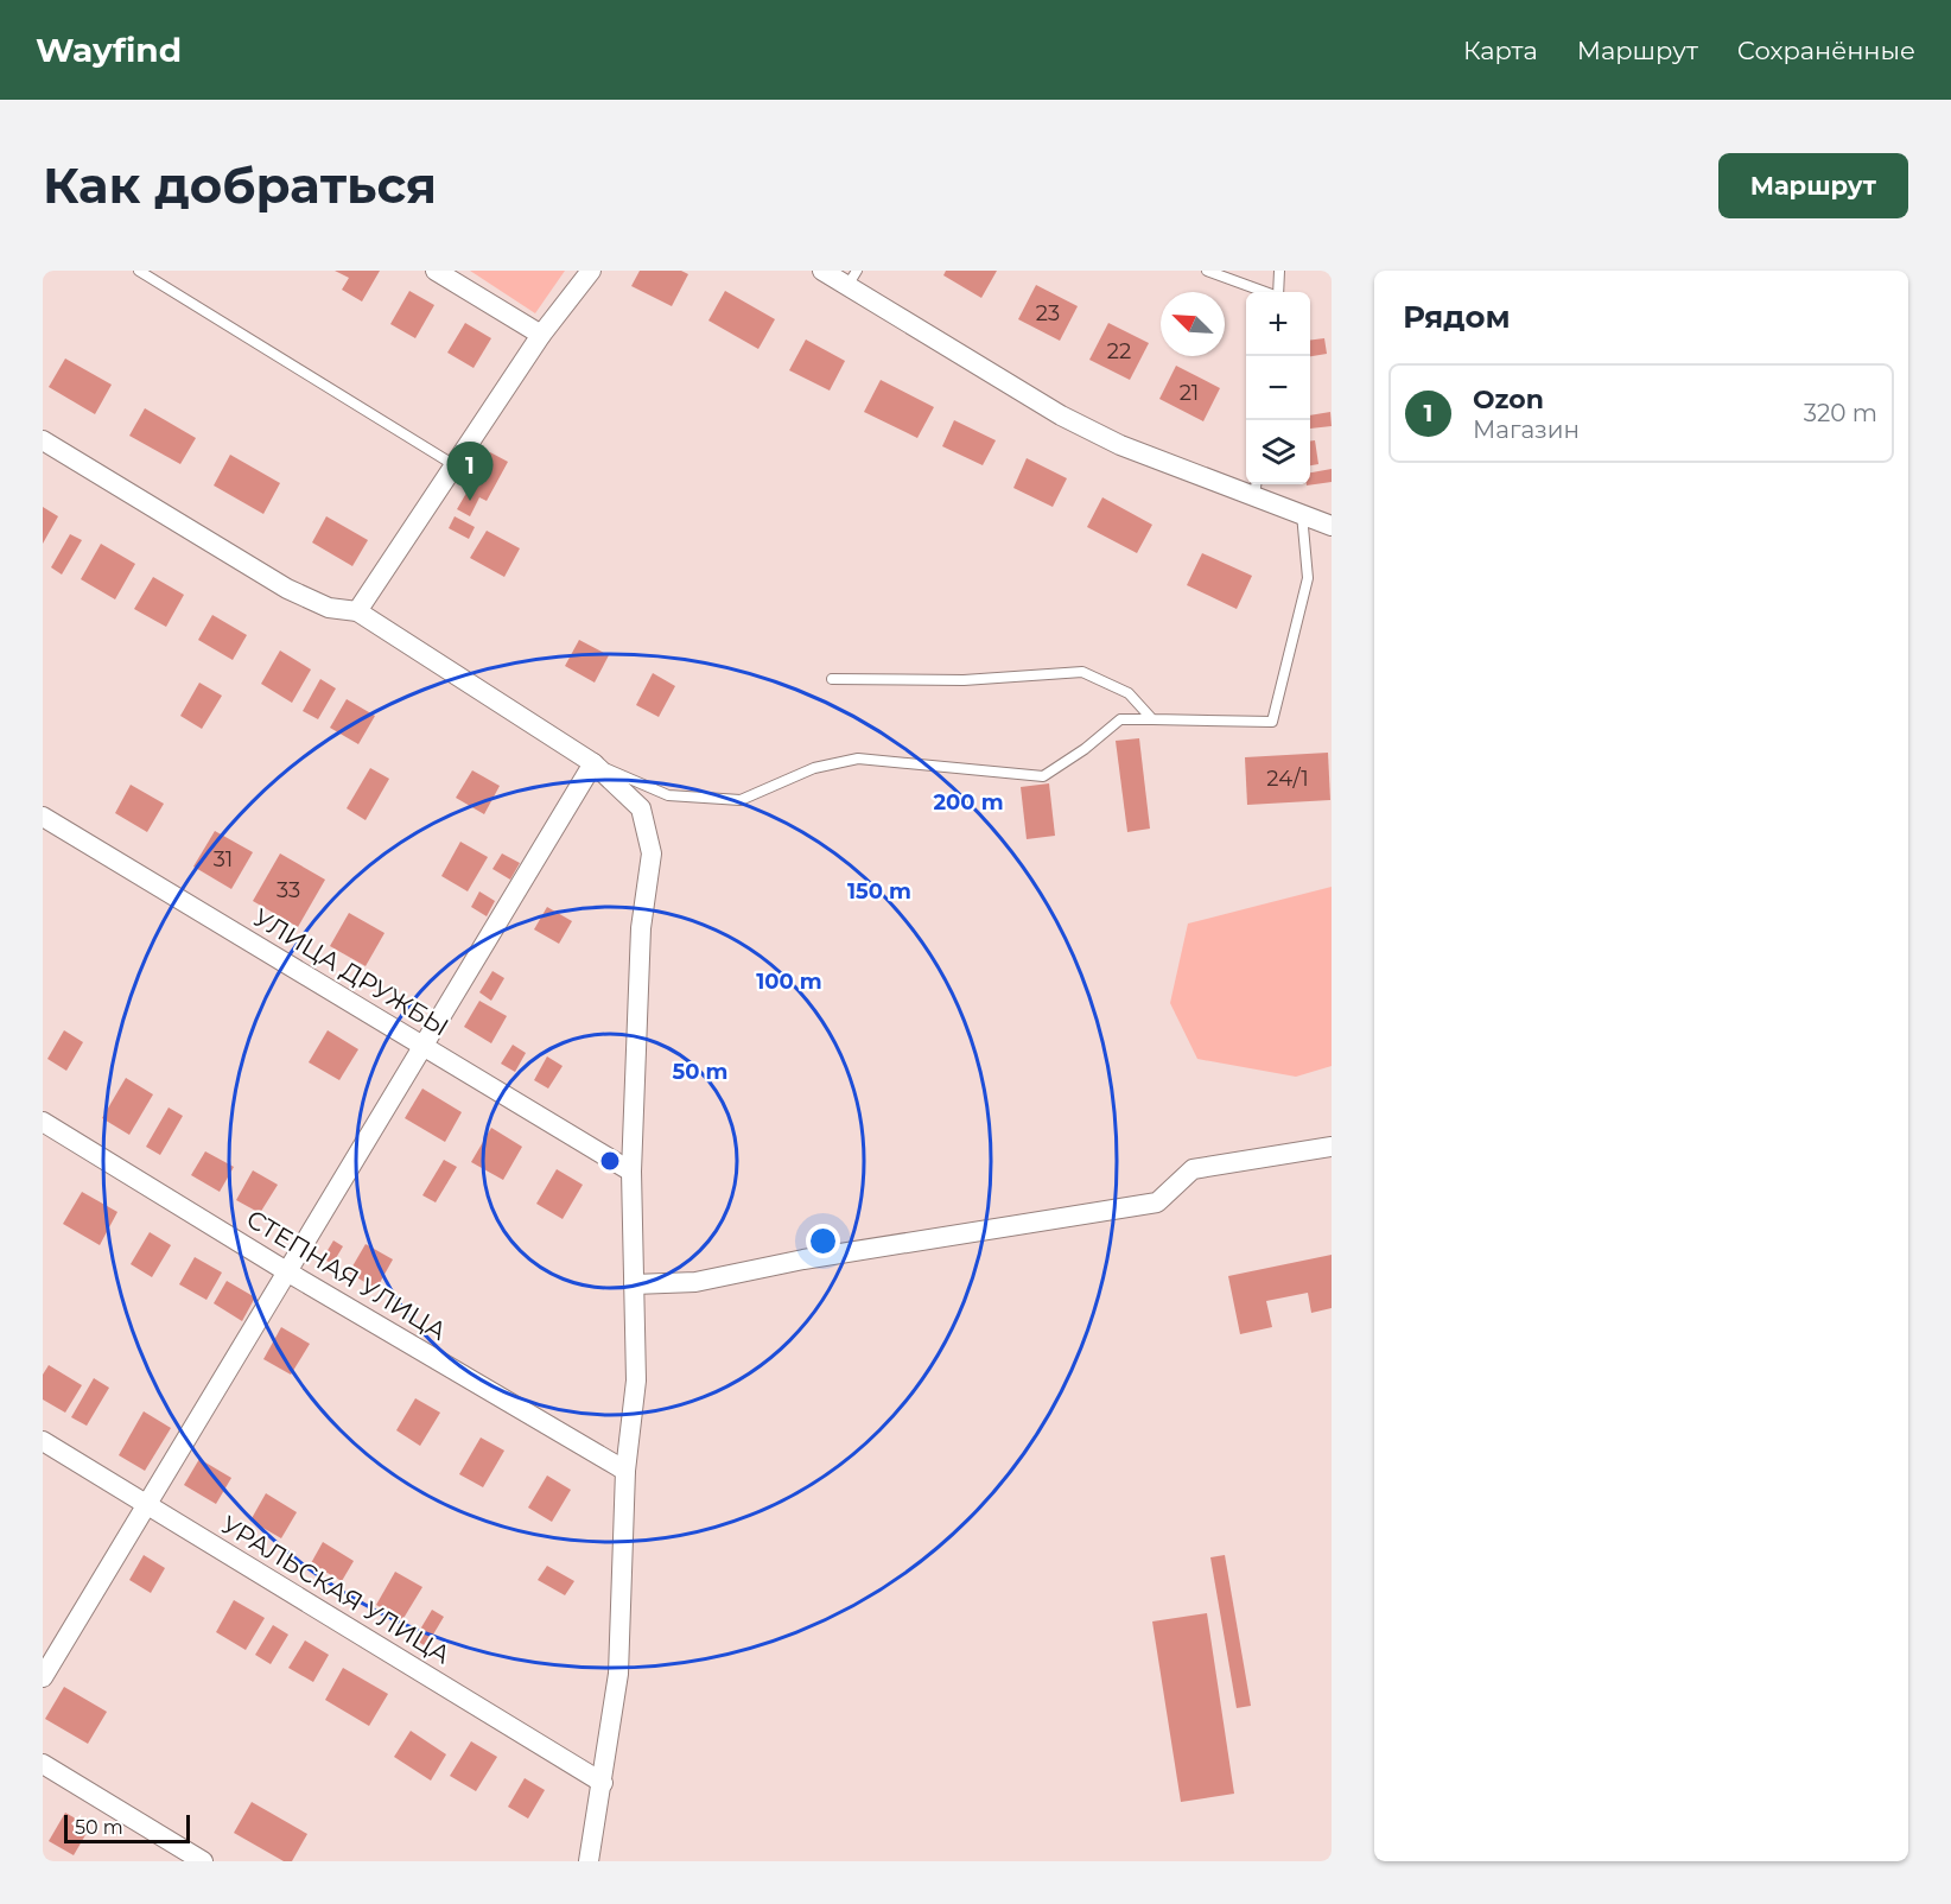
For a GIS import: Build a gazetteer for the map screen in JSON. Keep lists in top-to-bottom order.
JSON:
{
  "streets": {
    "street": ["УЛИЦА ДРУЖБЫ", "СТЕПНАЯ УЛИЦА", "УРАЛЬСКАЯ УЛИЦА"]
  },
  "house_numbers": [
    "23",
    "22",
    "21",
    "24/1",
    "31",
    "33"
  ],
  "scale_bar": "50 m",
  "north": "top left",
  "page": {
    "header": "Wayfind",
    "nav": ["Карта", "Маршрут", "Сохранённые"],
    "buttons": "Маршрут",
    "title": "Как добраться",
    "heading": "Рядом",
    "map_buttons": ["+", "−"],
    "list": [
      {
        "mark": "1",
        "name": "Ozon",
        "note": "Магазин",
        "value": "320 m"
      }
    ],
    "pins": "1",
    "scale": "50 m"
  },
  "rings": [
    "200 m",
    "150 m",
    "100 m",
    "50 m"
  ]
}
